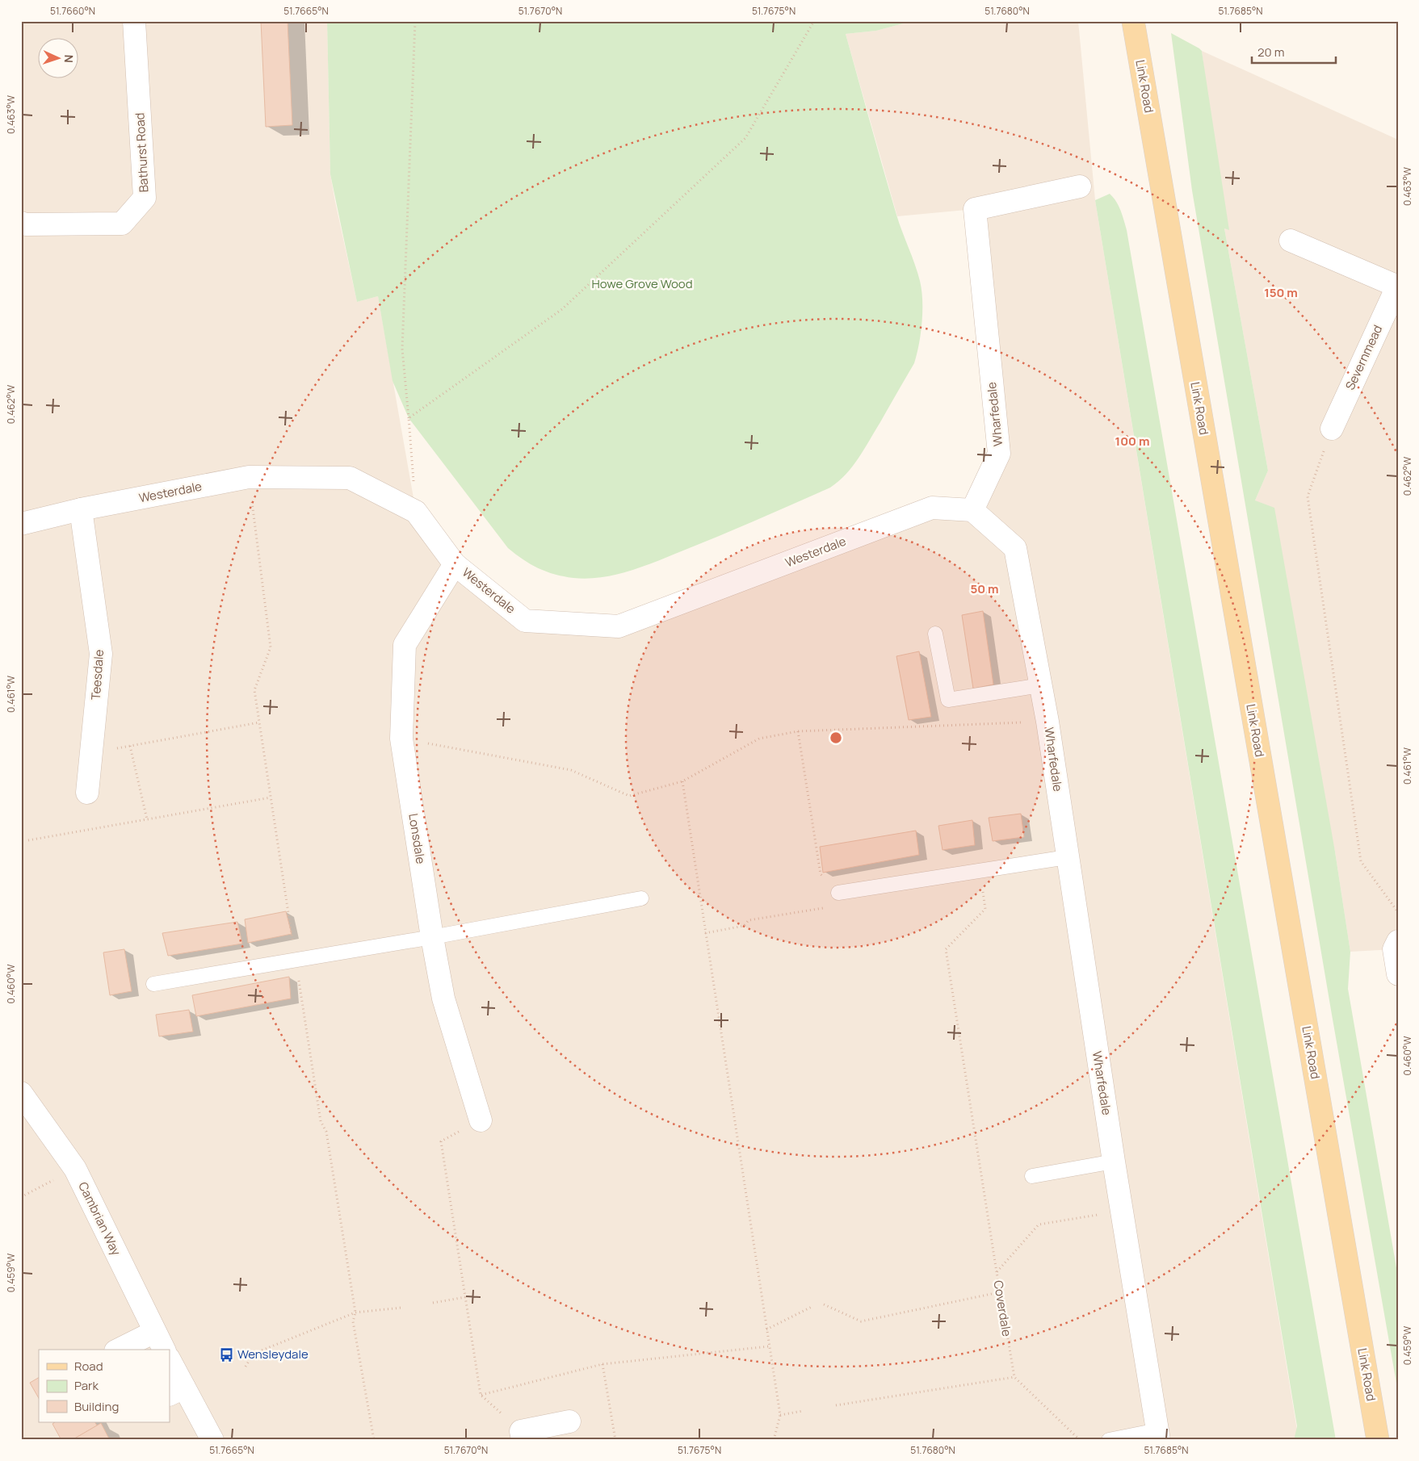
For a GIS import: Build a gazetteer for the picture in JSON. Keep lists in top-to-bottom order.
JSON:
{
  "streets": {
    "main road": ["Link Road"],
    "street": [
      "Bathurst Road",
      "Severnmead",
      "Wharfedale",
      "Westerdale",
      "Teesdale",
      "Lonsdale",
      "Cambrian Way"
    ],
    "path": ["Coverdale"]
  },
  "crossings": [
    ["Wharfedale", "Westerdale"],
    ["Wharfedale", "Coverdale"],
    ["Westerdale", "Teesdale"],
    ["Westerdale", "Lonsdale"]
  ],
  "parks": ["Howe Grove Wood"],
  "places": {
    "bus stop": ["Wensleydale"]
  },
  "legend": ["Road", "Park", "Building"],
  "scale_bar": "20 m",
  "north": "right",
  "coordinates": [
    "51.7660°N",
    "51.7665°N",
    "51.7670°N",
    "51.7675°N",
    "51.7680°N",
    "51.7685°N",
    "0.463°W",
    "0.462°W",
    "0.461°W",
    "0.460°W",
    "0.459°W"
  ],
  "rings": ["150 m", "100 m", "50 m"]
}
